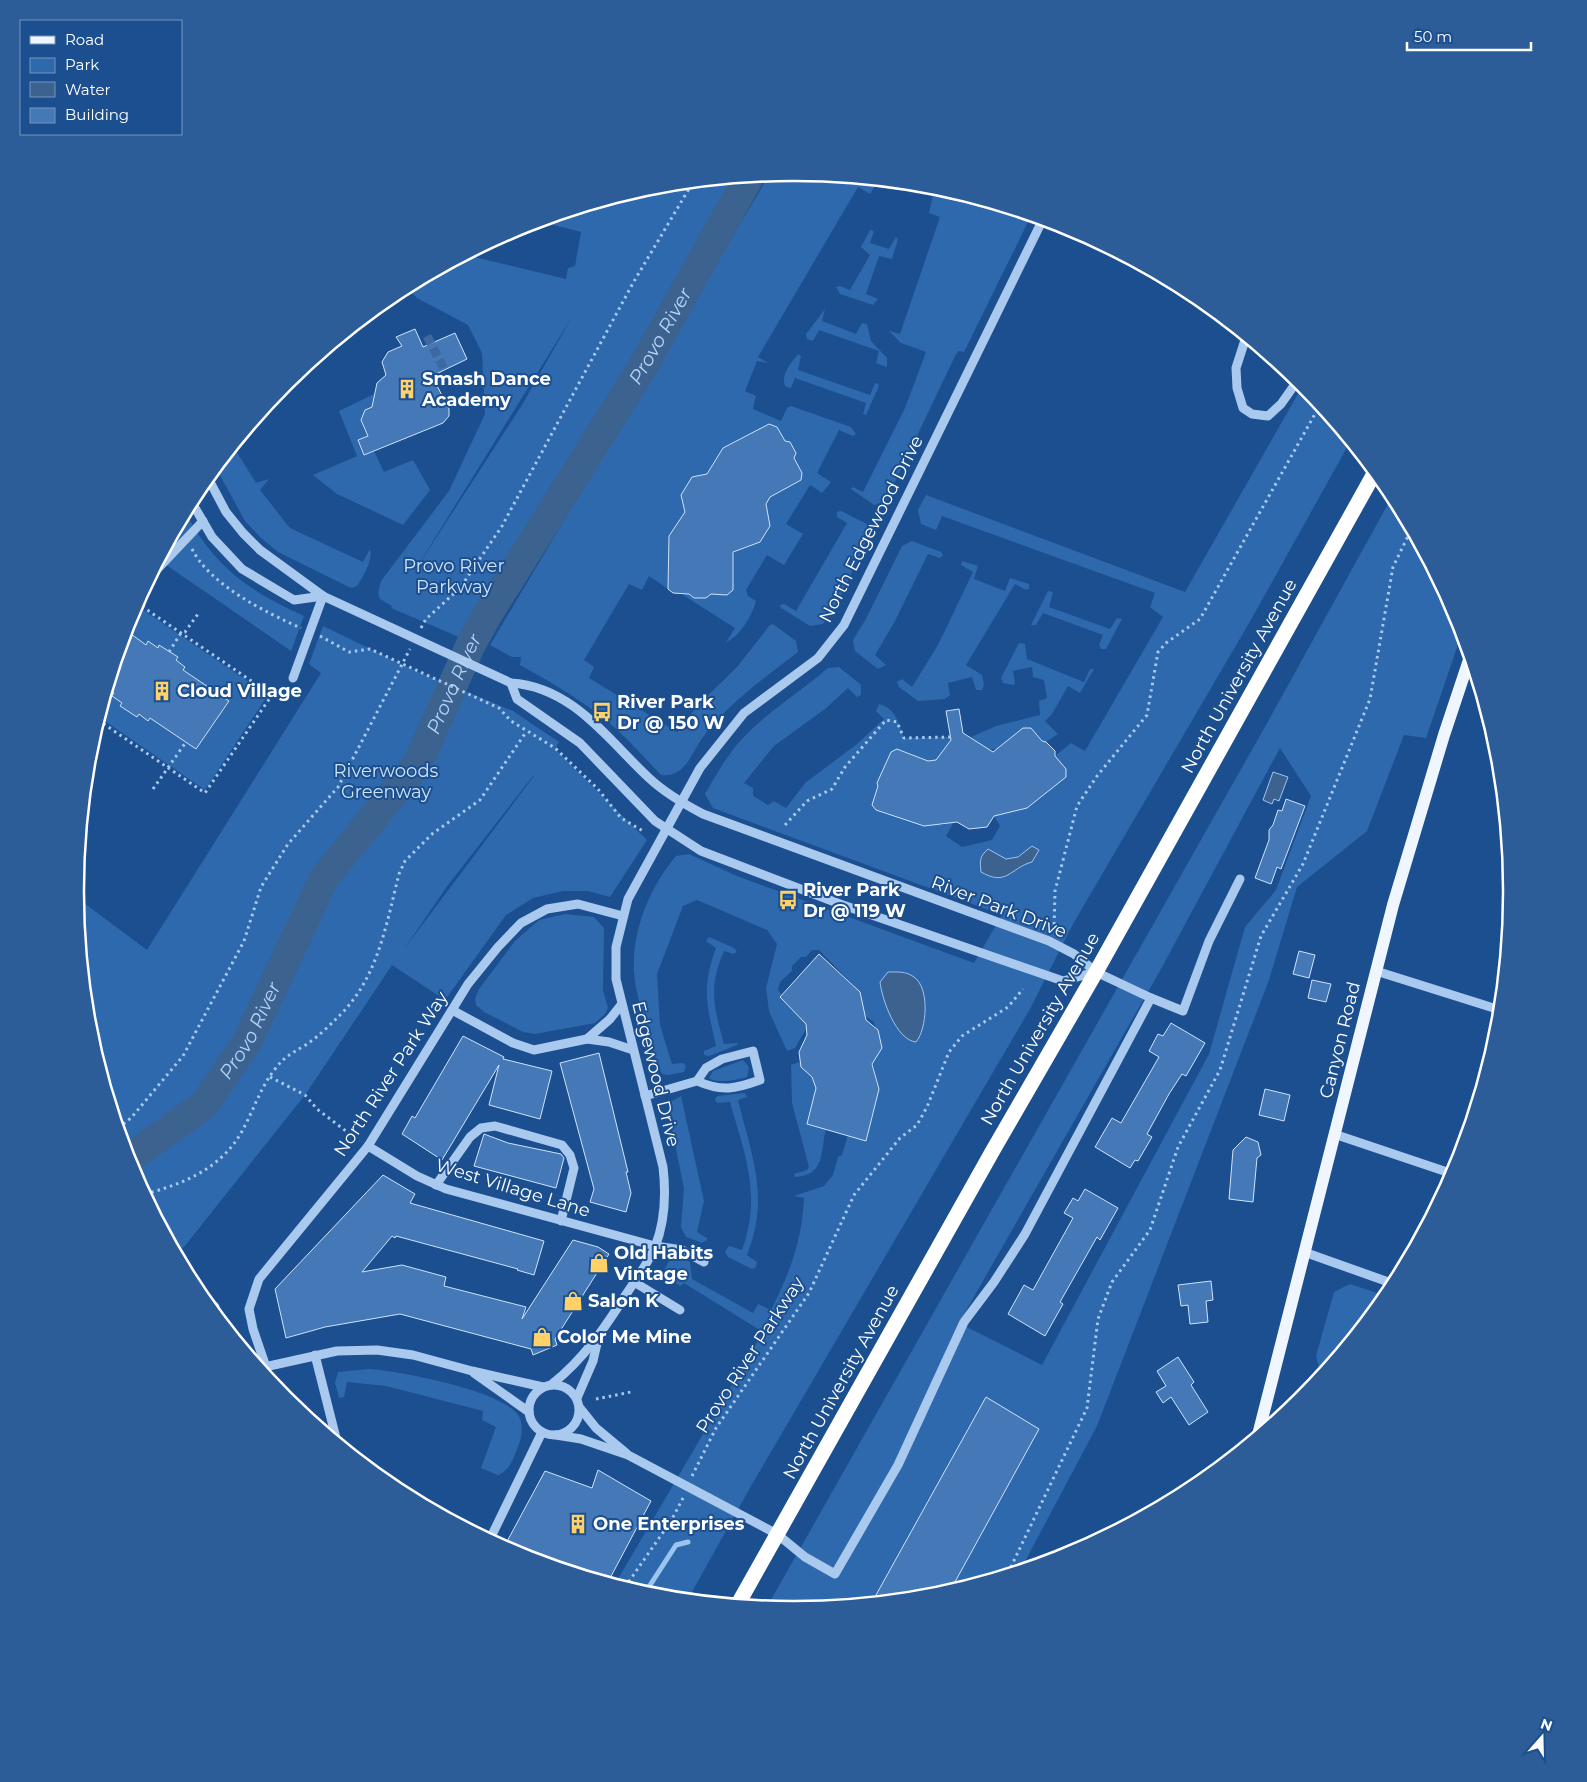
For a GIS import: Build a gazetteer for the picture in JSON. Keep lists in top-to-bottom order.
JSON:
{
  "streets": {
    "highway": ["North University Avenue"],
    "main road": ["Canyon Road"],
    "street": [
      "North Edgewood Drive",
      "River Park Drive",
      "North River Park Way",
      "Edgewood Drive",
      "West Village Lane"
    ],
    "path": ["Provo River Parkway"]
  },
  "crossings": [
    ["North Edgewood Drive", "River Park Drive"],
    ["North Edgewood Drive", "Edgewood Drive"],
    ["North University Avenue", "River Park Drive"],
    ["North River Park Way", "Edgewood Drive"],
    ["North River Park Way", "West Village Lane"],
    ["Edgewood Drive", "West Village Lane"]
  ],
  "water": ["Provo River"],
  "parks": ["Provo River Parkway", "Riverwoods Greenway"],
  "places": {
    "building": ["Smash Dance Academy", "Cloud Village", "One Enterprises"],
    "bus stop": ["River Park Dr @ 150 W", "River Park Dr @ 119 W"],
    "shop": ["Old Habits Vintage", "Salon K", "Color Me Mine"]
  },
  "legend": [
    "Road",
    "Park",
    "Water",
    "Building"
  ],
  "scale_bar": "50 m",
  "north": "top"
}
